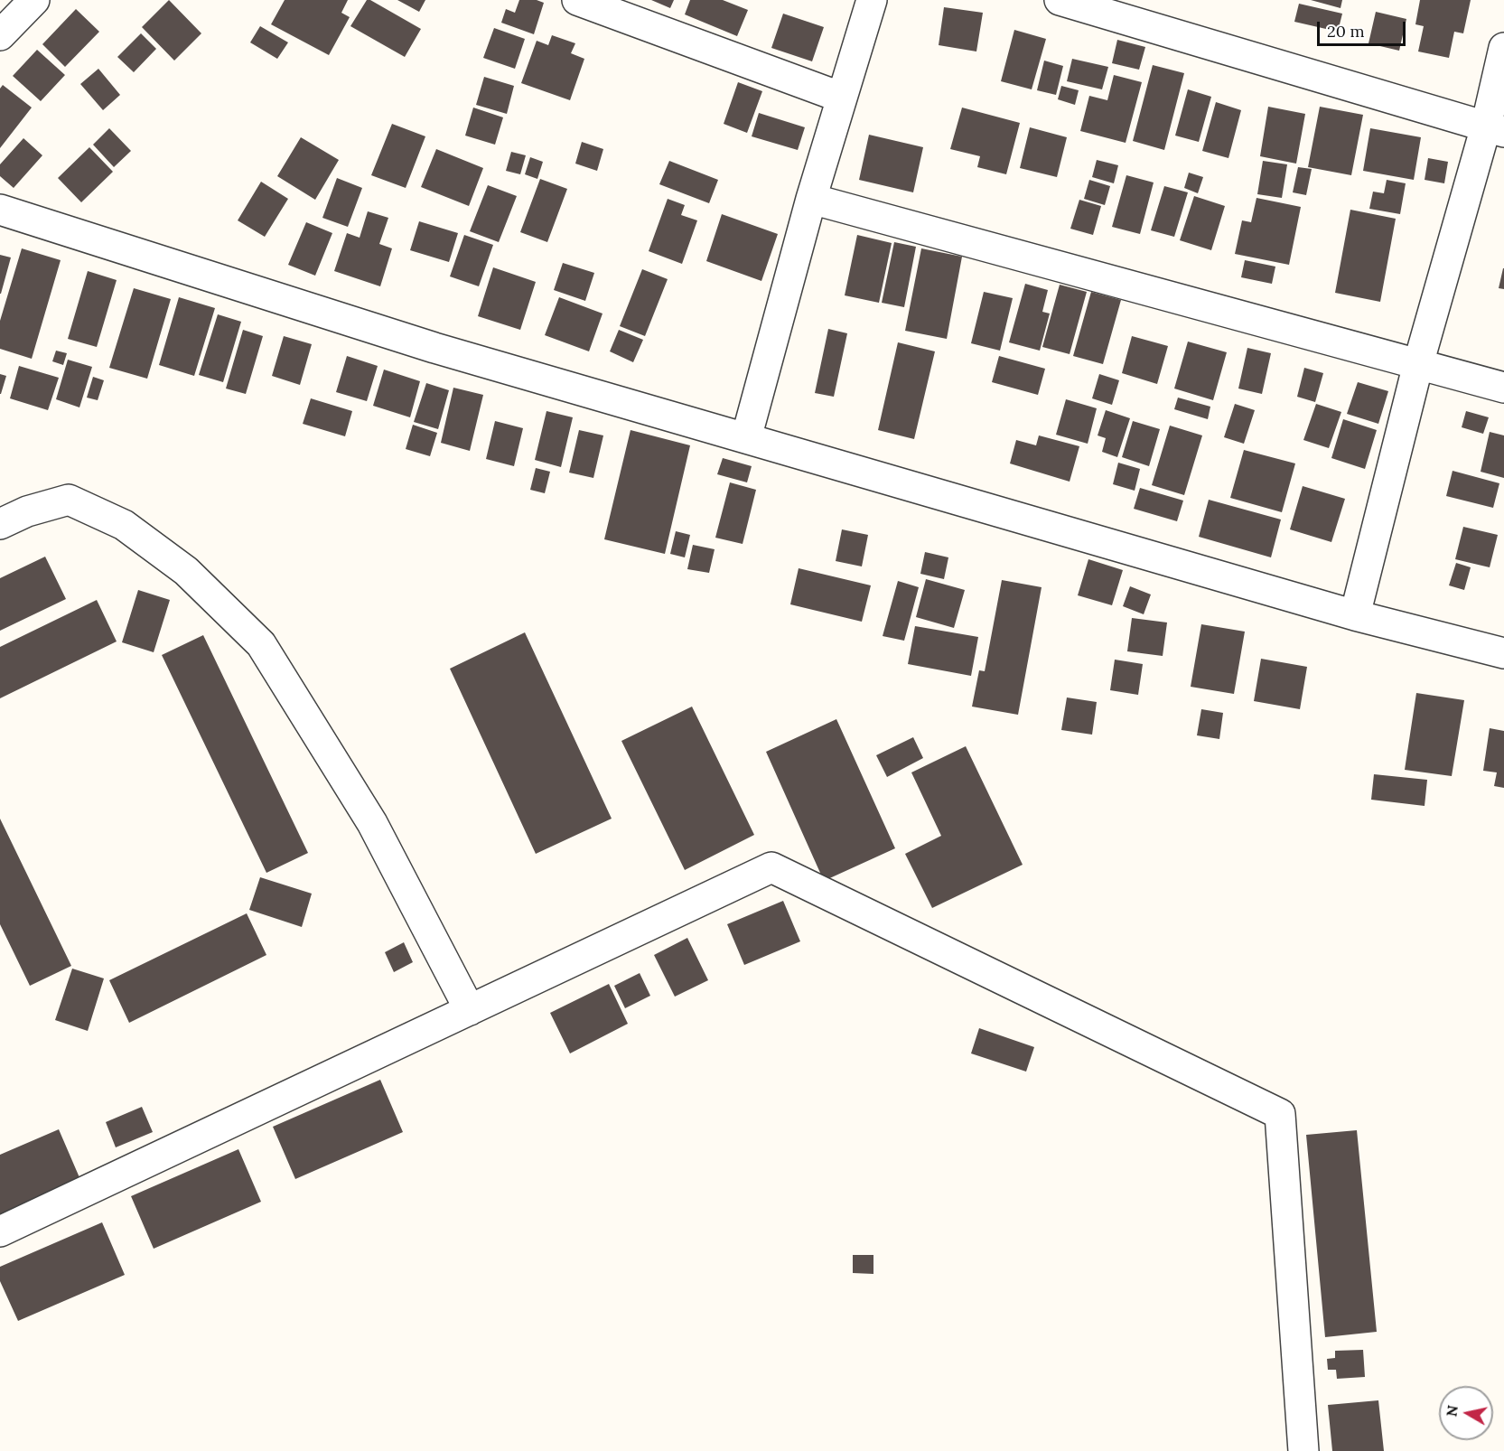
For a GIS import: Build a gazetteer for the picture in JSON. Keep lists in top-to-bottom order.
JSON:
{
  "scale_bar": "20 m",
  "north": "left"
}
